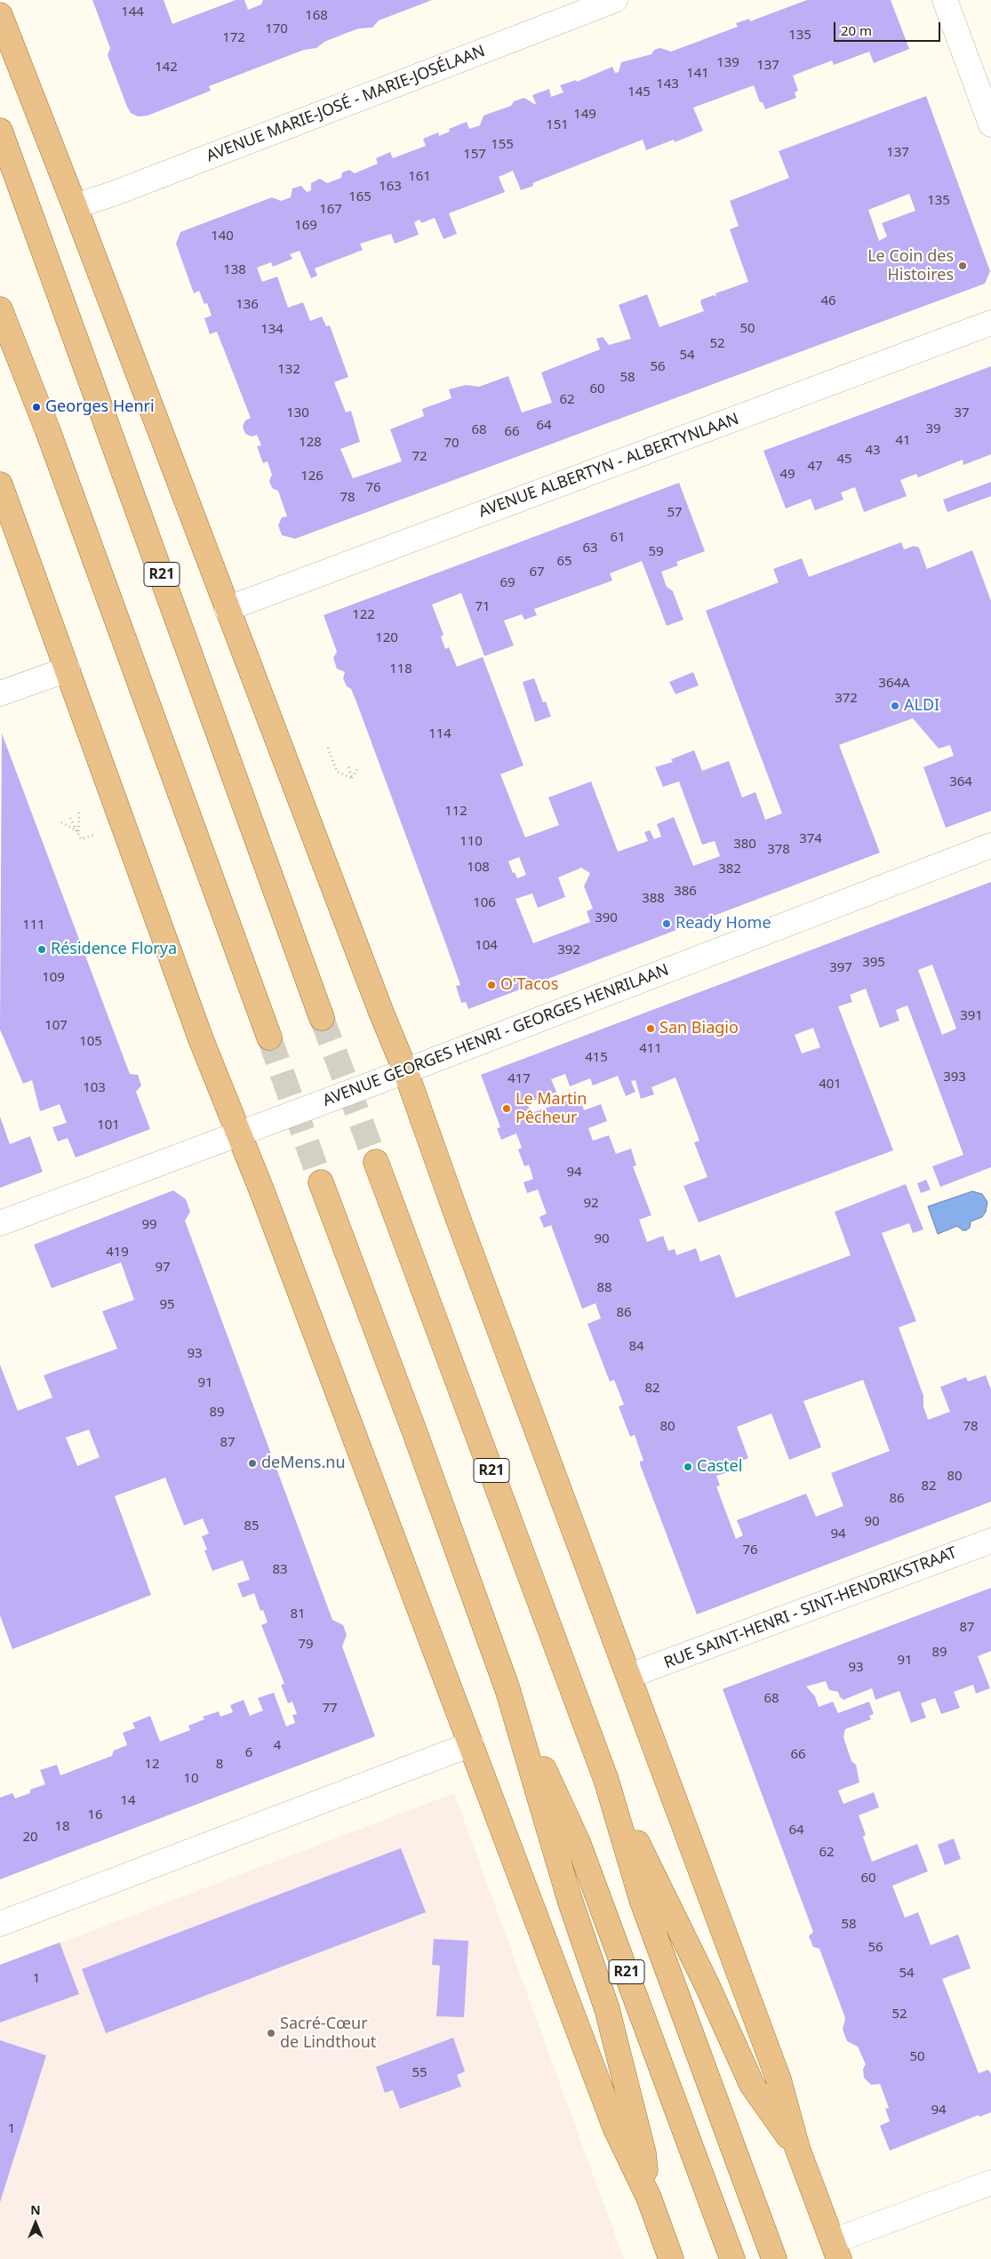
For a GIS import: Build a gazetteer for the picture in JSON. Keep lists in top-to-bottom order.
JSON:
{
  "streets": {
    "main road": ["R21"],
    "street": [
      "AVENUE MARIE-JOSÉ - MARIE-JOSÉLAAN",
      "AVENUE ALBERTYN - ALBERTYNLAAN",
      "AVENUE GEORGES HENRI - GEORGES HENRILAAN",
      "RUE SAINT-HENRI - SINT-HENDRIKSTRAAT"
    ]
  },
  "places": [
    "Le Coin des Histoires",
    "Georges Henri",
    "ALDI",
    "Ready Home",
    "Résidence Florya",
    "O'Tacos",
    "San Biagio",
    "Le Martin Pêcheur",
    "deMens.nu",
    "Castel",
    "Sacré-Cœur de Lindthout"
  ],
  "house_numbers": [
    "144",
    "168",
    "170",
    "135",
    "172",
    "139",
    "137",
    "142",
    "141",
    "143",
    "145",
    "149",
    "151",
    "155",
    "137",
    "157",
    "161",
    "163",
    "165",
    "135",
    "167",
    "169",
    "140",
    "138",
    "46",
    "136",
    "50",
    "134",
    "52",
    "54",
    "56",
    "132",
    "58",
    "60",
    "62",
    "130",
    "37",
    "64",
    "39",
    "68",
    "66",
    "41",
    "128",
    "70",
    "43",
    "72",
    "45",
    "47",
    "49",
    "126",
    "76",
    "78",
    "57",
    "61",
    "63",
    "59",
    "65",
    "67",
    "69",
    "71",
    "122",
    "120",
    "118",
    "364A",
    "372",
    "114",
    "364",
    "112",
    "374",
    "110",
    "380",
    "378",
    "108",
    "382",
    "386",
    "388",
    "106",
    "390",
    "111",
    "104",
    "392",
    "395",
    "397",
    "109",
    "391",
    "107",
    "105",
    "411",
    "415",
    "393",
    "417",
    "401",
    "103",
    "101",
    "94",
    "92",
    "99",
    "90",
    "419",
    "97",
    "88",
    "95",
    "86",
    "84",
    "93",
    "91",
    "82",
    "89",
    "80",
    "78",
    "87",
    "80",
    "82",
    "86",
    "90",
    "85",
    "94",
    "76",
    "83",
    "81",
    "87",
    "79",
    "89",
    "91",
    "93",
    "68",
    "77",
    "4",
    "6",
    "66",
    "12",
    "8",
    "10",
    "14",
    "16",
    "18",
    "64",
    "20",
    "62",
    "60",
    "58",
    "56",
    "54",
    "1",
    "52",
    "50",
    "55",
    "94",
    "1"
  ],
  "scale_bar": "20 m",
  "north": "top"
}
